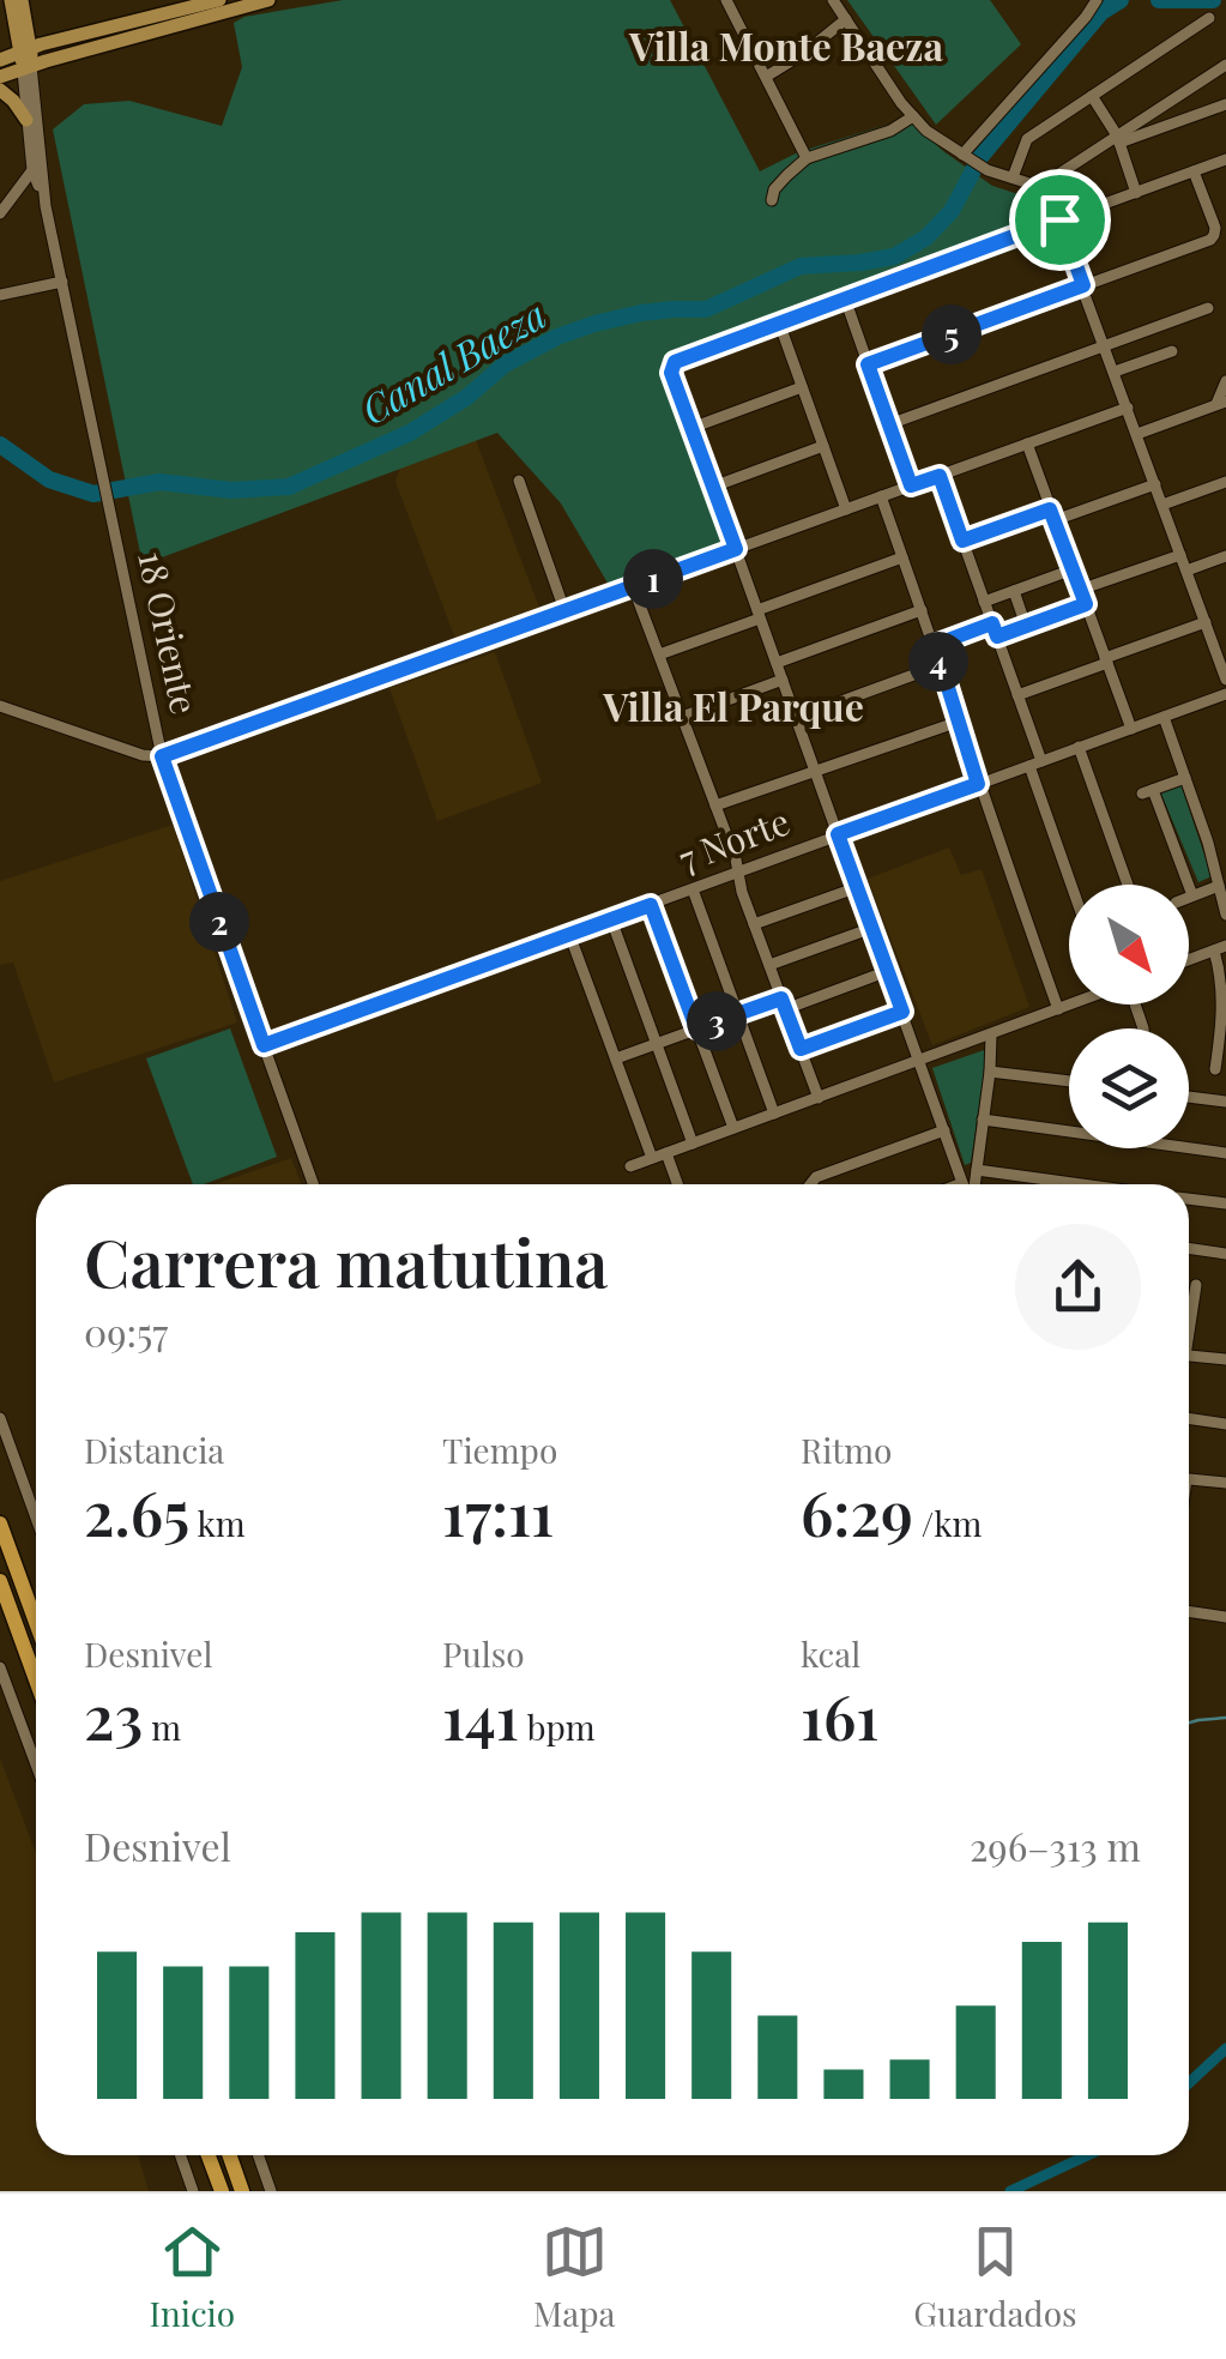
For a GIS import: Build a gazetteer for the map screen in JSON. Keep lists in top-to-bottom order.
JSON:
{
  "streets": {
    "main road": ["18 Oriente"],
    "street": ["7 Norte"]
  },
  "crossings": [
    ["18 Oriente", "7 Norte"]
  ],
  "districts": ["Villa Monte Baeza", "Villa El Parque"],
  "water": ["Canal Baeza"],
  "north": "bottom right",
  "page": {
    "pins": [
      "5",
      "1",
      "4",
      "2",
      "3"
    ],
    "heading": ["Carrera matutina", "09:57"],
    "stats": [
      ["Distancia", "2.65 km"],
      ["Tiempo", "17:11"],
      ["Ritmo", "6:29 /km"],
      ["Desnivel", "23 m"],
      ["Pulso", "141 bpm"],
      ["kcal", "161"]
    ],
    "chart": ["Desnivel", "296–313 m"],
    "tabs": ["Inicio", "Mapa", "Guardados"]
  }
}
